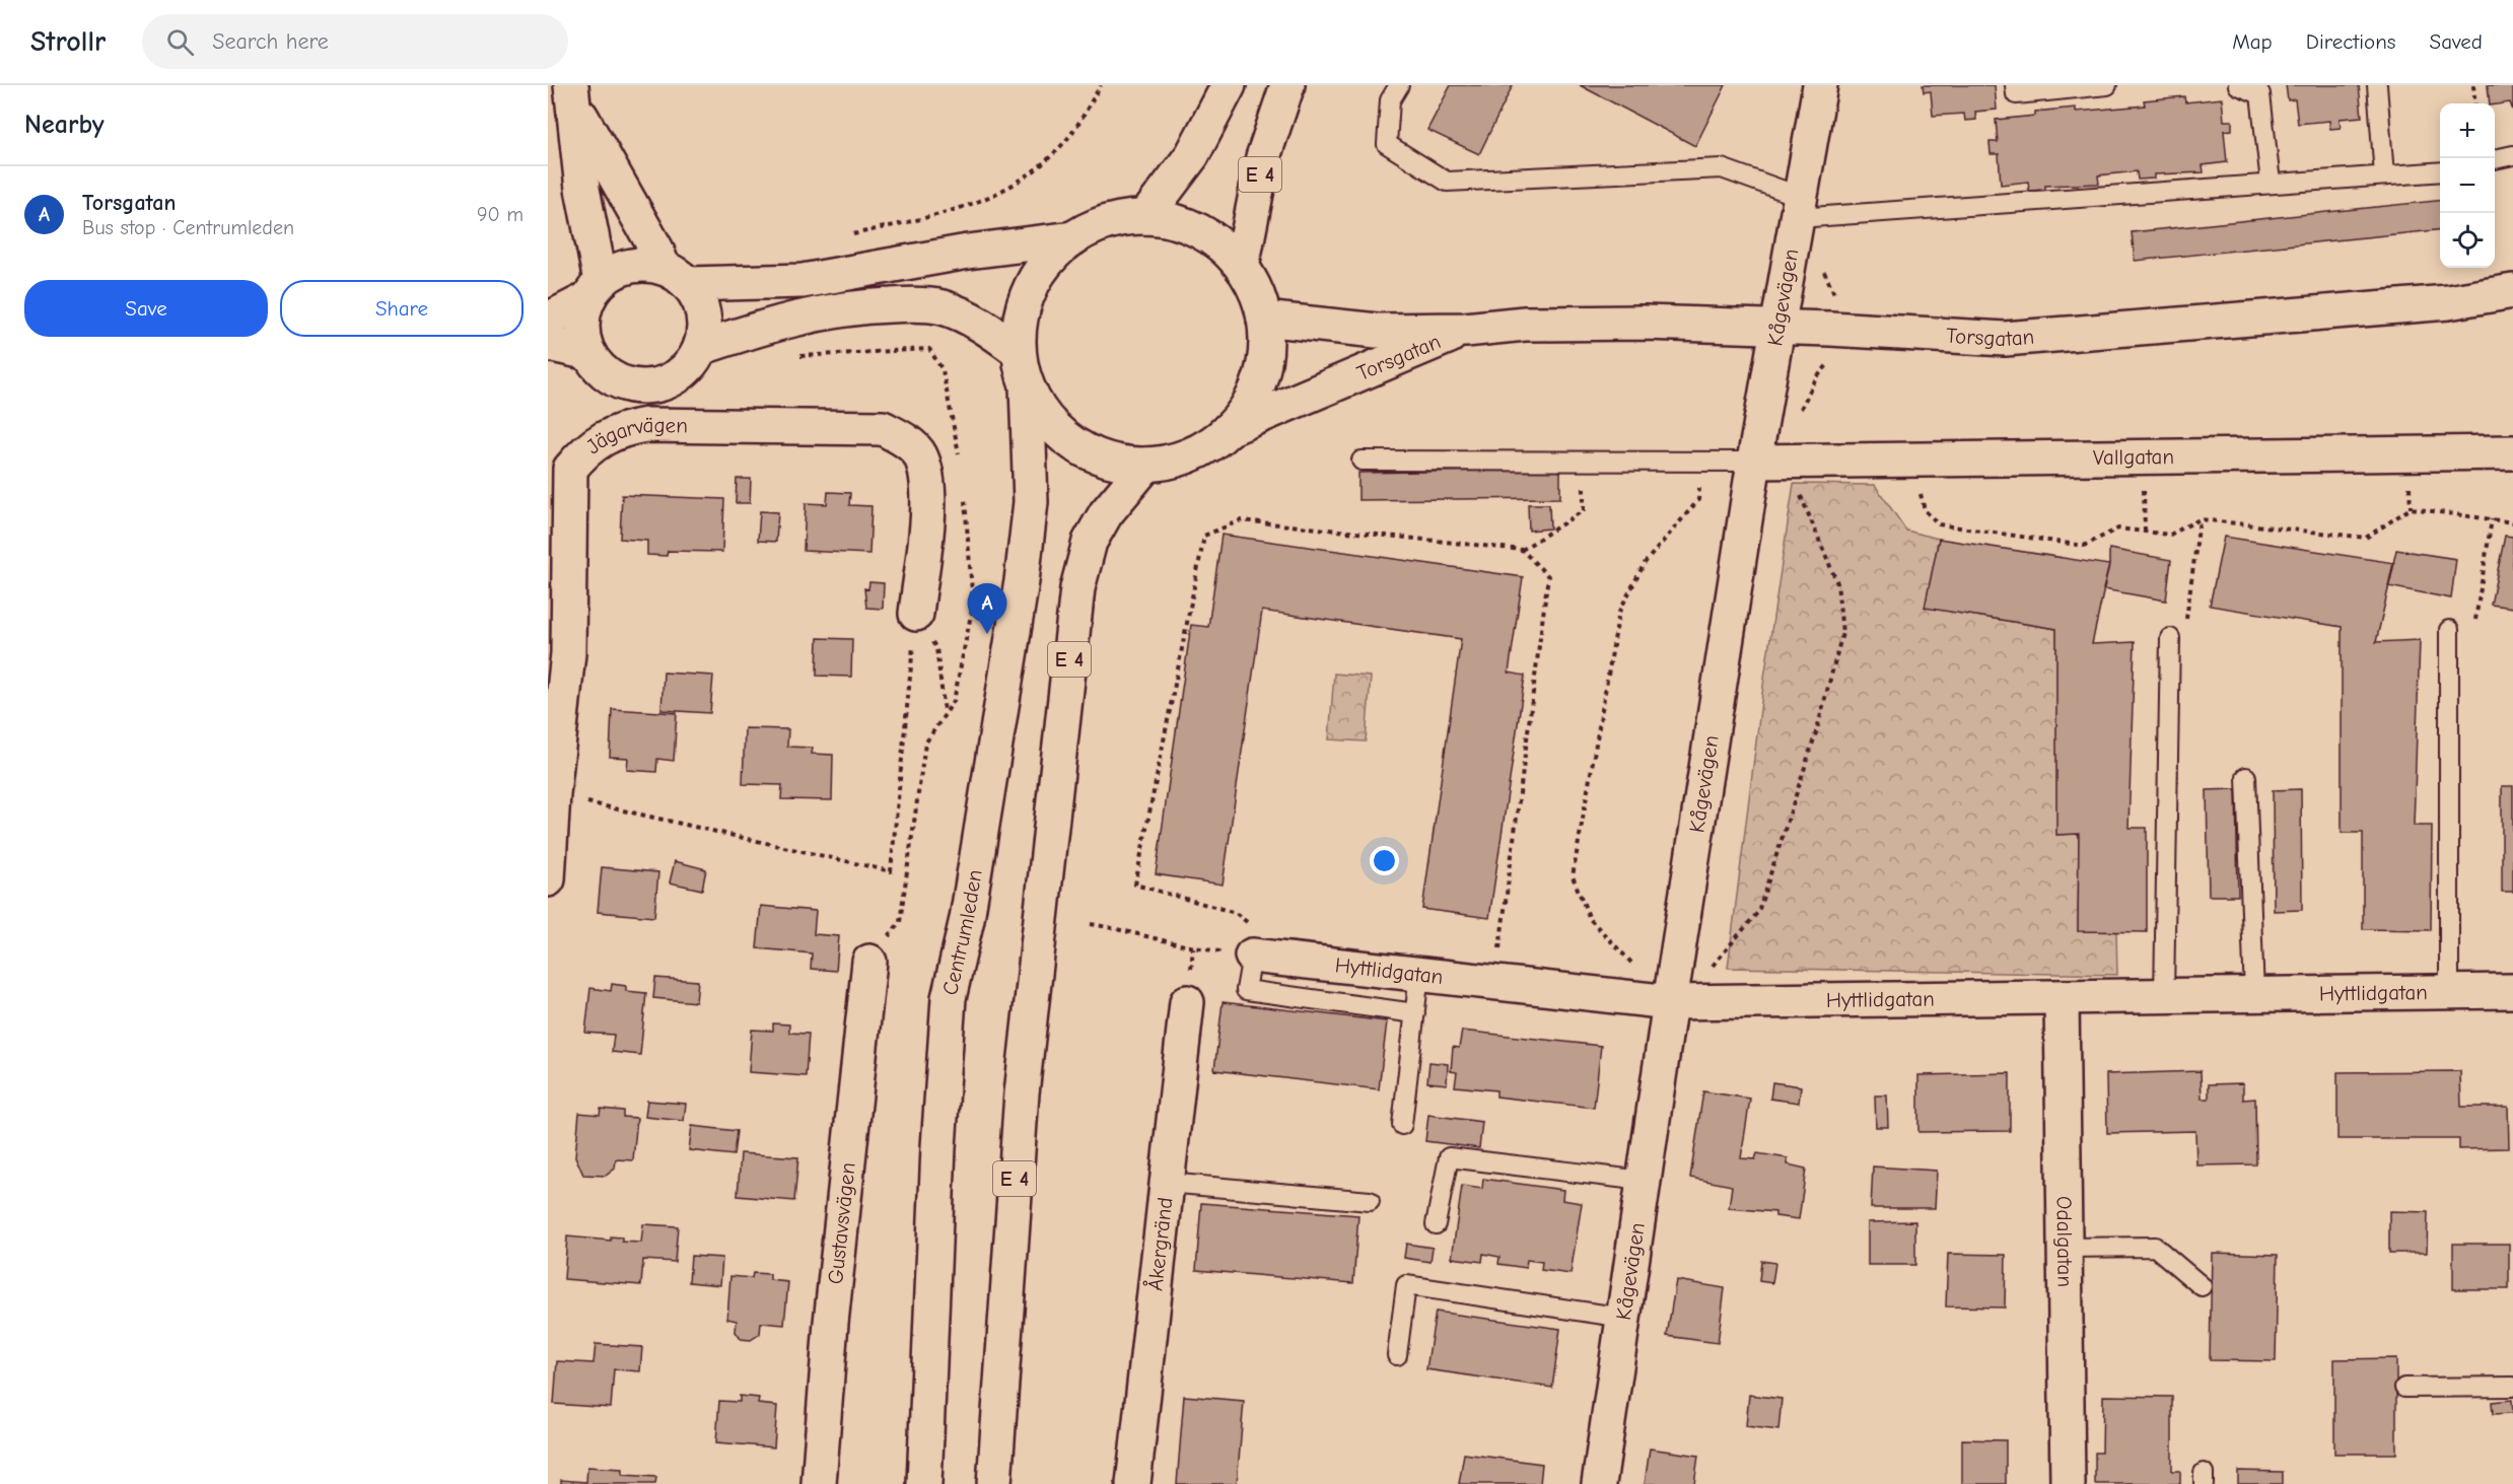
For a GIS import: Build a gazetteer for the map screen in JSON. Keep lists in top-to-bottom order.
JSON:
{
  "streets": {
    "main road": [
      "E 4",
      "Kågevägen",
      "Torsgatan",
      "Jägarvägen",
      "Vallgatan",
      "Centrumleden",
      "Hyttlidgatan",
      "Gustavsvägen",
      "Odalgatan",
      "Åkergränd"
    ]
  },
  "crossings": [
    ["Kågevägen", "Torsgatan"],
    ["Kågevägen", "Vallgatan"],
    ["Kågevägen", "Hyttlidgatan"],
    ["Hyttlidgatan", "Odalgatan"]
  ],
  "page": {
    "header": "Strollr",
    "search": "Search here",
    "nav": ["Map", "Directions", "Saved"],
    "heading": "Nearby",
    "map_buttons": ["+", "−"],
    "list": [
      {
        "mark": "A",
        "name": "Torsgatan",
        "note": "Bus stop · Centrumleden",
        "value": "90 m"
      }
    ],
    "buttons": ["Save", "Share"],
    "pins": "A"
  }
}
